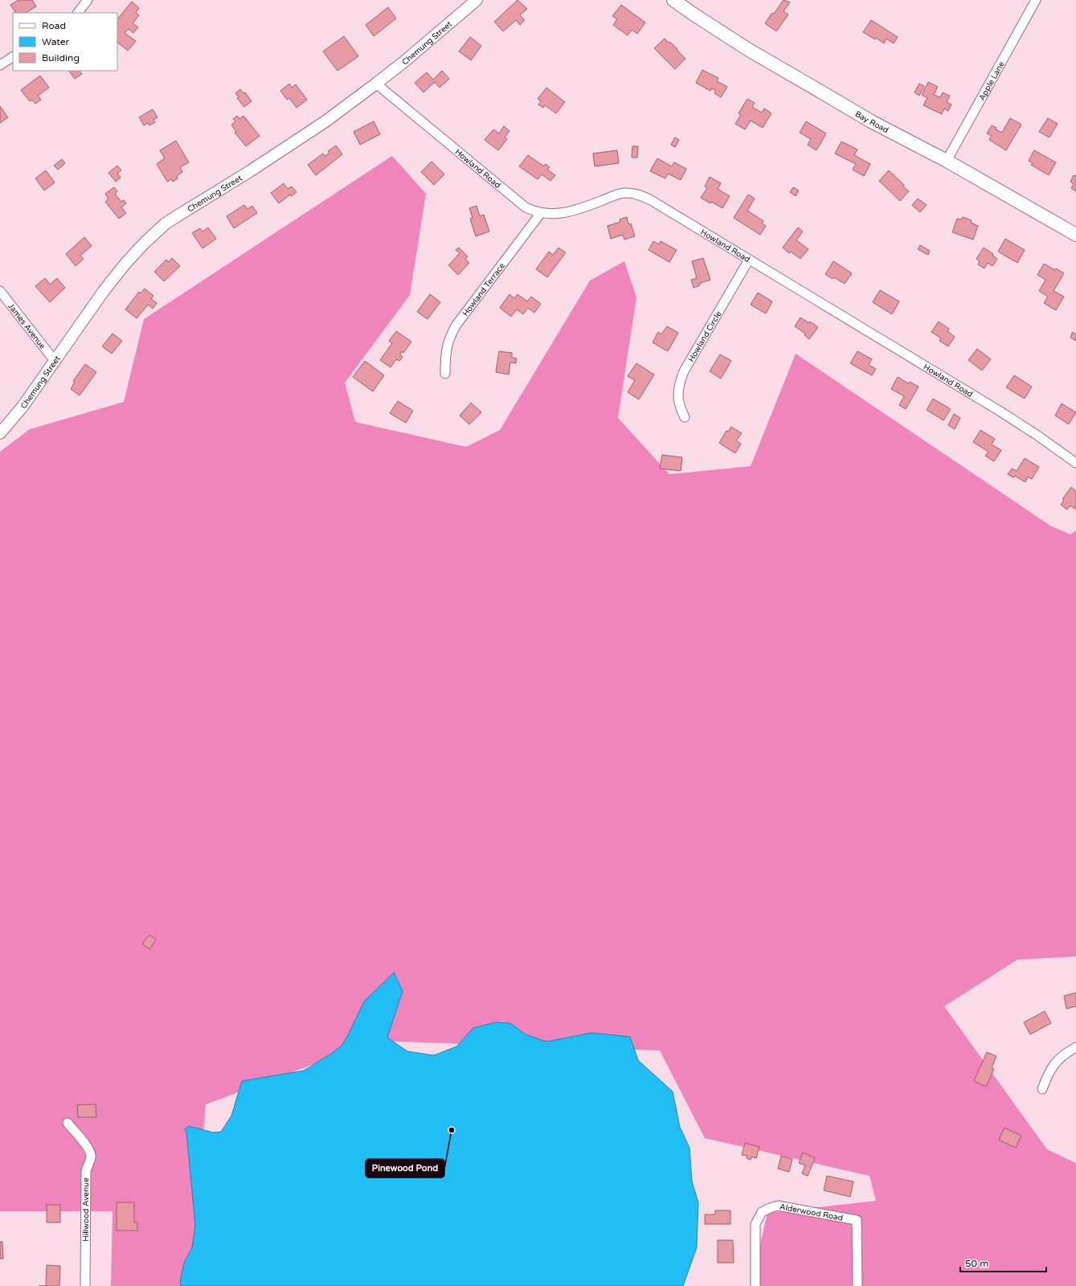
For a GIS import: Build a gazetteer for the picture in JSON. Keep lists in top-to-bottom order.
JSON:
{
  "streets": {
    "main road": ["Bay Road"],
    "street": [
      "Chemung Street",
      "Apple Lane",
      "Howland Road",
      "Howland Terrace",
      "James Avenue",
      "Howland Circle",
      "Hillwood Avenue",
      "Alderwood Road"
    ]
  },
  "crossings": [
    ["Chemung Street", "Howland Road"],
    ["Chemung Street", "James Avenue"],
    ["Apple Lane", "Bay Road"],
    ["Howland Road", "Howland Terrace"],
    ["Howland Road", "Howland Circle"]
  ],
  "places": ["Pinewood Pond"],
  "legend": ["Road", "Water", "Building"],
  "scale_bar": "50 m"
}
